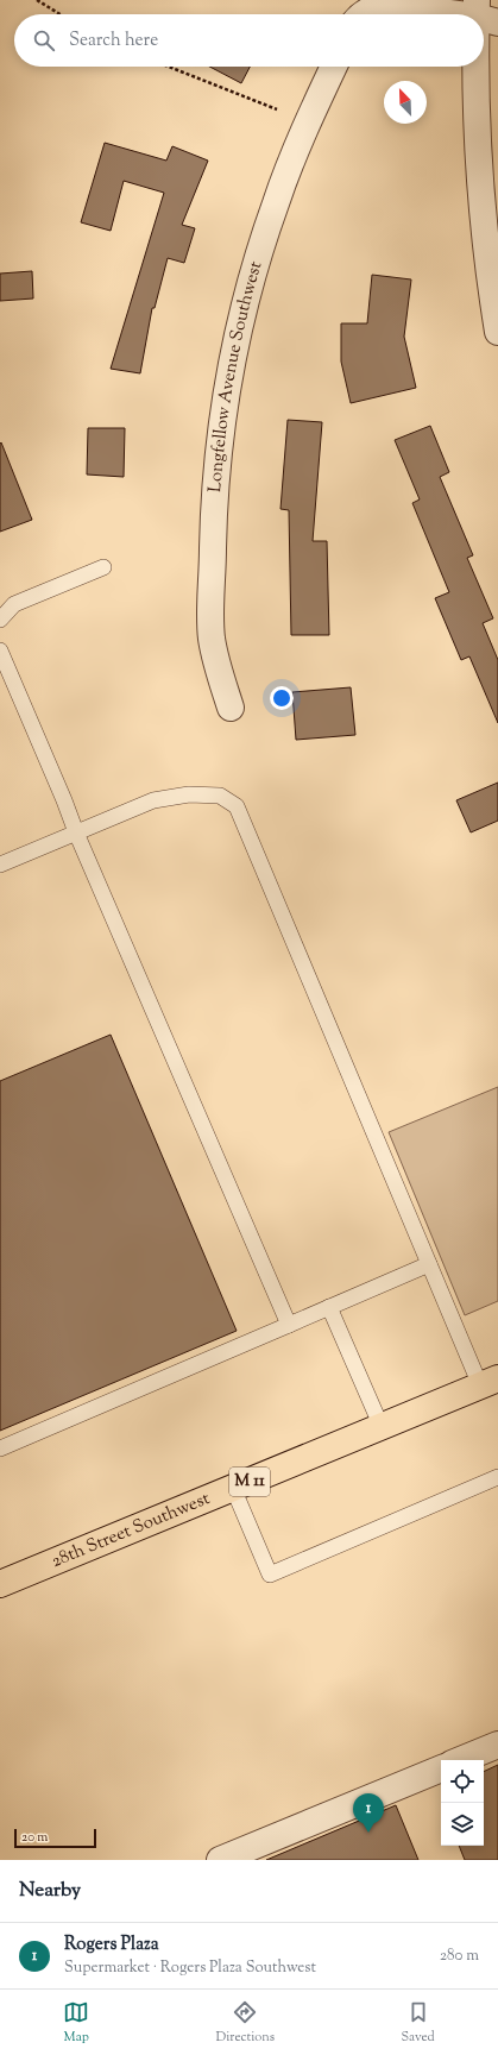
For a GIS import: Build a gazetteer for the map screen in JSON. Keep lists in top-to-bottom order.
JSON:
{
  "streets": {
    "main road": ["M 11", "28th Street Southwest"],
    "street": ["Longfellow Avenue Southwest"]
  },
  "scale_bar": "20 m",
  "north": "top left",
  "page": {
    "search": "Search here",
    "pins": "1",
    "scale": "20 m",
    "heading": "Nearby",
    "list": [
      {
        "mark": "1",
        "name": "Rogers Plaza",
        "note": "Supermarket · Rogers Plaza Southwest",
        "value": "280 m"
      }
    ],
    "nav": ["Map", "Directions", "Saved"]
  }
}
